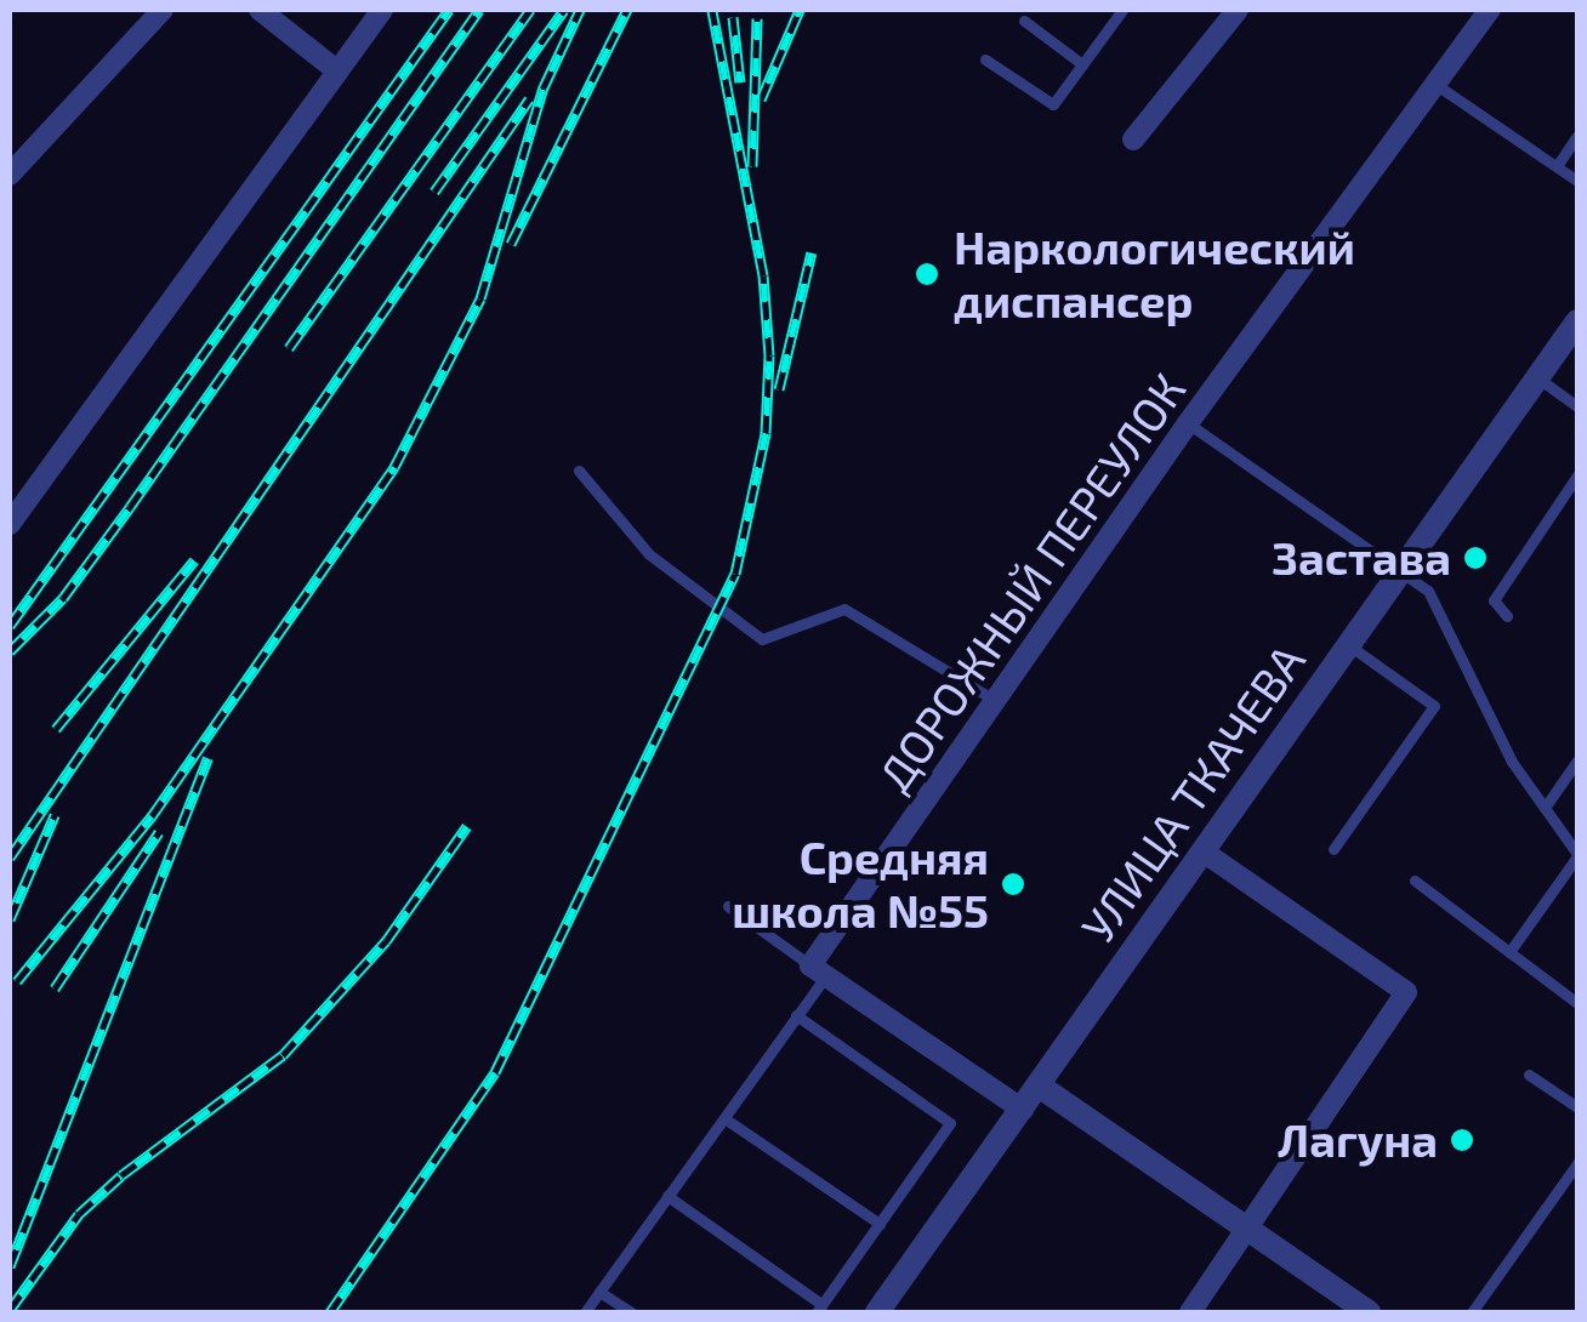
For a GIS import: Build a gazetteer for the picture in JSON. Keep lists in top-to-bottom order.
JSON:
{
  "streets": {
    "street": ["ДОРОЖНЫЙ ПЕРЕУЛОК", "УЛИЦА ТКАЧЕВА"]
  },
  "places": [
    "Наркологический диспансер",
    "Застава",
    "Средняя школа №55",
    "Лагуна"
  ]
}
